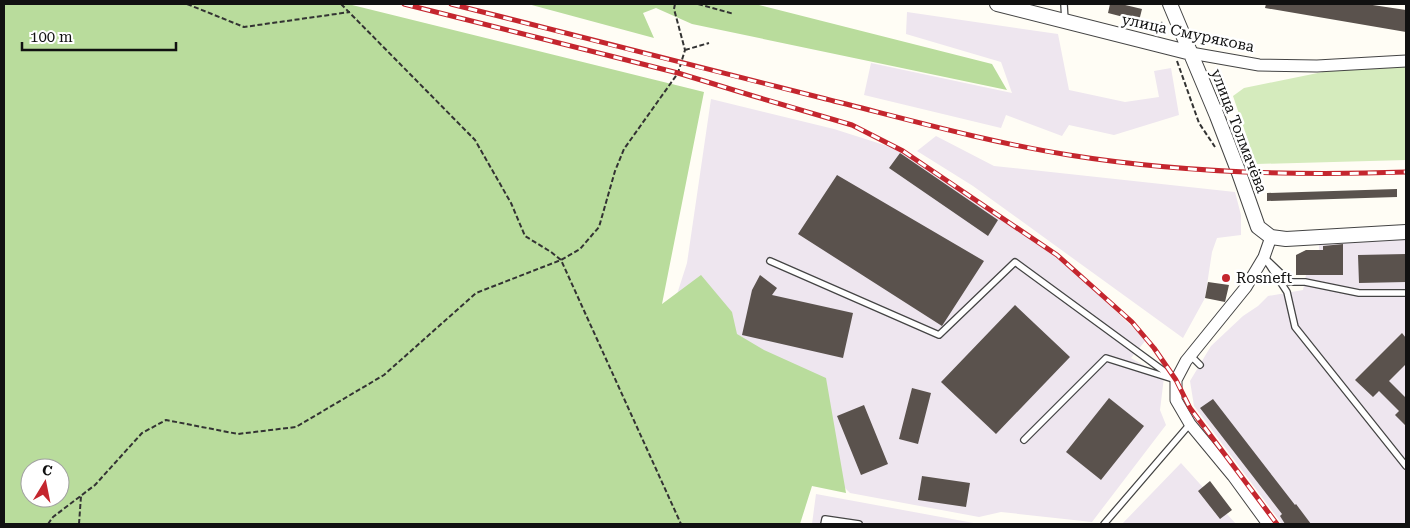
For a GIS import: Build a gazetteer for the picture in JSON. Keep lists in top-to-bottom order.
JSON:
{
  "streets": {
    "street": ["улица Смурякова", "улица Толмачёва"]
  },
  "crossings": [
    ["улица Смурякова", "улица Толмачёва"]
  ],
  "places": ["Rosneft"],
  "scale_bar": "100 m",
  "north": "top"
}
